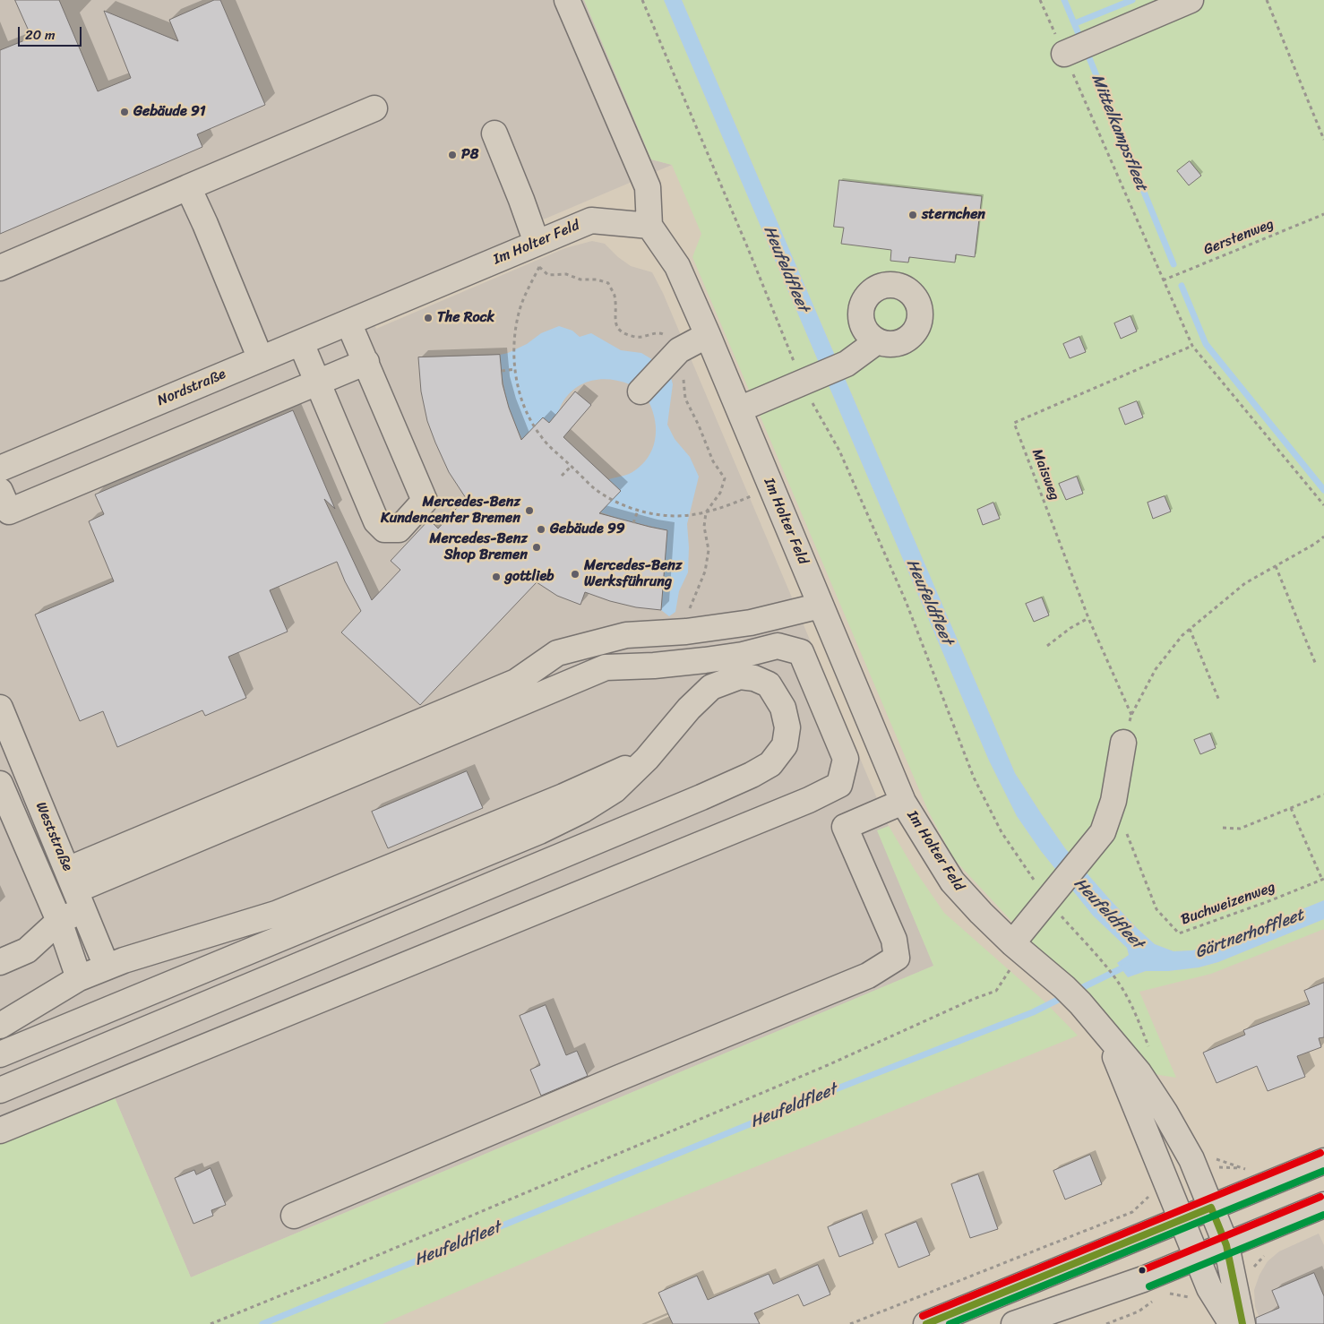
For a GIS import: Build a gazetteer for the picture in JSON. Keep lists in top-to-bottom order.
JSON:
{
  "streets": {
    "street": ["Im Holter Feld", "Nordstraße", "Weststraße"],
    "path": ["Gerstenweg", "Maisweg", "Buchweizenweg"]
  },
  "crossings": [
    ["Im Holter Feld", "Nordstraße"]
  ],
  "water": ["Mittelkampsfleet", "Heufeldfleet", "Gärtnerhoffleet"],
  "places": [
    "Gebäude 91",
    "P8",
    "sternchen",
    "The Rock",
    "Mercedes-Benz Kundencenter Bremen",
    "Gebäude 99",
    "Mercedes-Benz Shop Bremen",
    "Mercedes-Benz Werksführung",
    "gottlieb"
  ],
  "scale_bar": "20 m"
}
